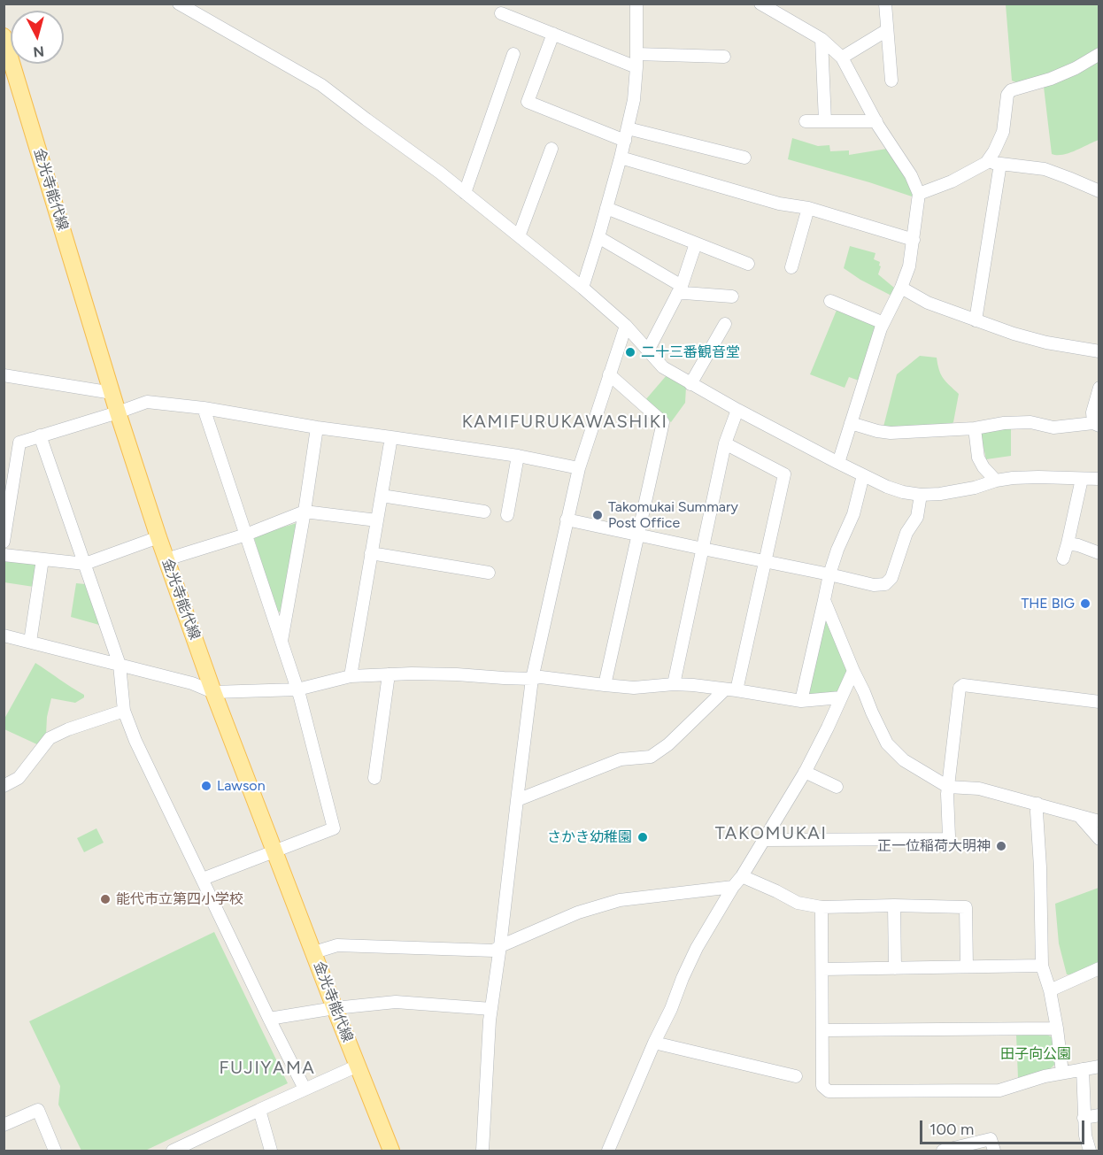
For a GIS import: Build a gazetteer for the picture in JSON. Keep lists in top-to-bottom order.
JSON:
{
  "streets": {
    "main road": ["金光寺能代線"]
  },
  "districts": ["KAMIFURUKAWASHIKI", "TAKOMUKAI", "FUJIYAMA"],
  "parks": ["田子向公園"],
  "places": [
    "二十三番観音堂",
    "Takomukai Summary Post Office",
    "THE BIG",
    "Lawson",
    "さかき幼稚園",
    "正一位稲荷大明神",
    "能代市立第四小学校"
  ],
  "scale_bar": "100 m",
  "north": "bottom"
}
